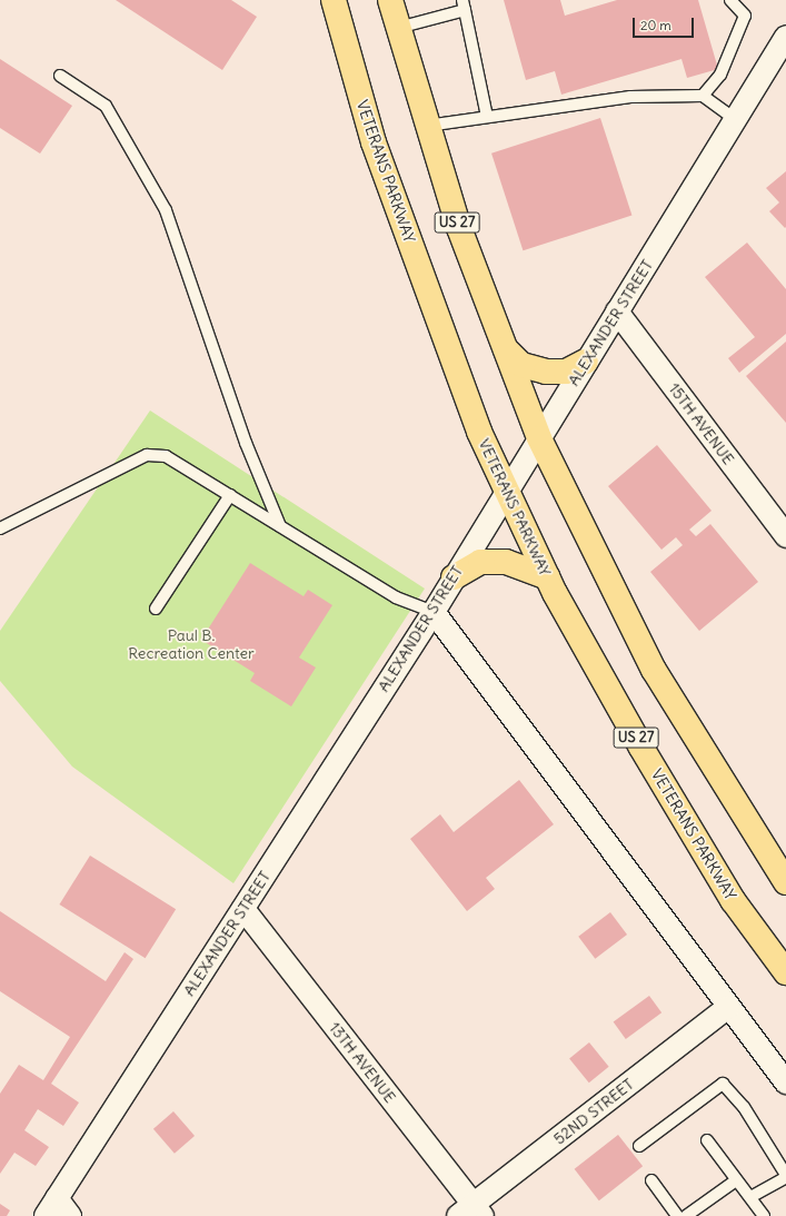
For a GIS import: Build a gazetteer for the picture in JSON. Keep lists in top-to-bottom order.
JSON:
{
  "streets": {
    "main road": ["VETERANS PARKWAY", "US 27"],
    "street": [
      "ALEXANDER STREET",
      "15TH AVENUE",
      "13TH AVENUE",
      "52ND STREET"
    ]
  },
  "crossings": [
    ["VETERANS PARKWAY", "ALEXANDER STREET"],
    ["US 27", "ALEXANDER STREET"],
    ["ALEXANDER STREET", "15TH AVENUE"],
    ["ALEXANDER STREET", "13TH AVENUE"],
    ["13TH AVENUE", "52ND STREET"]
  ],
  "parks": ["Paul B. Recreation Center"],
  "scale_bar": "20 m"
}
